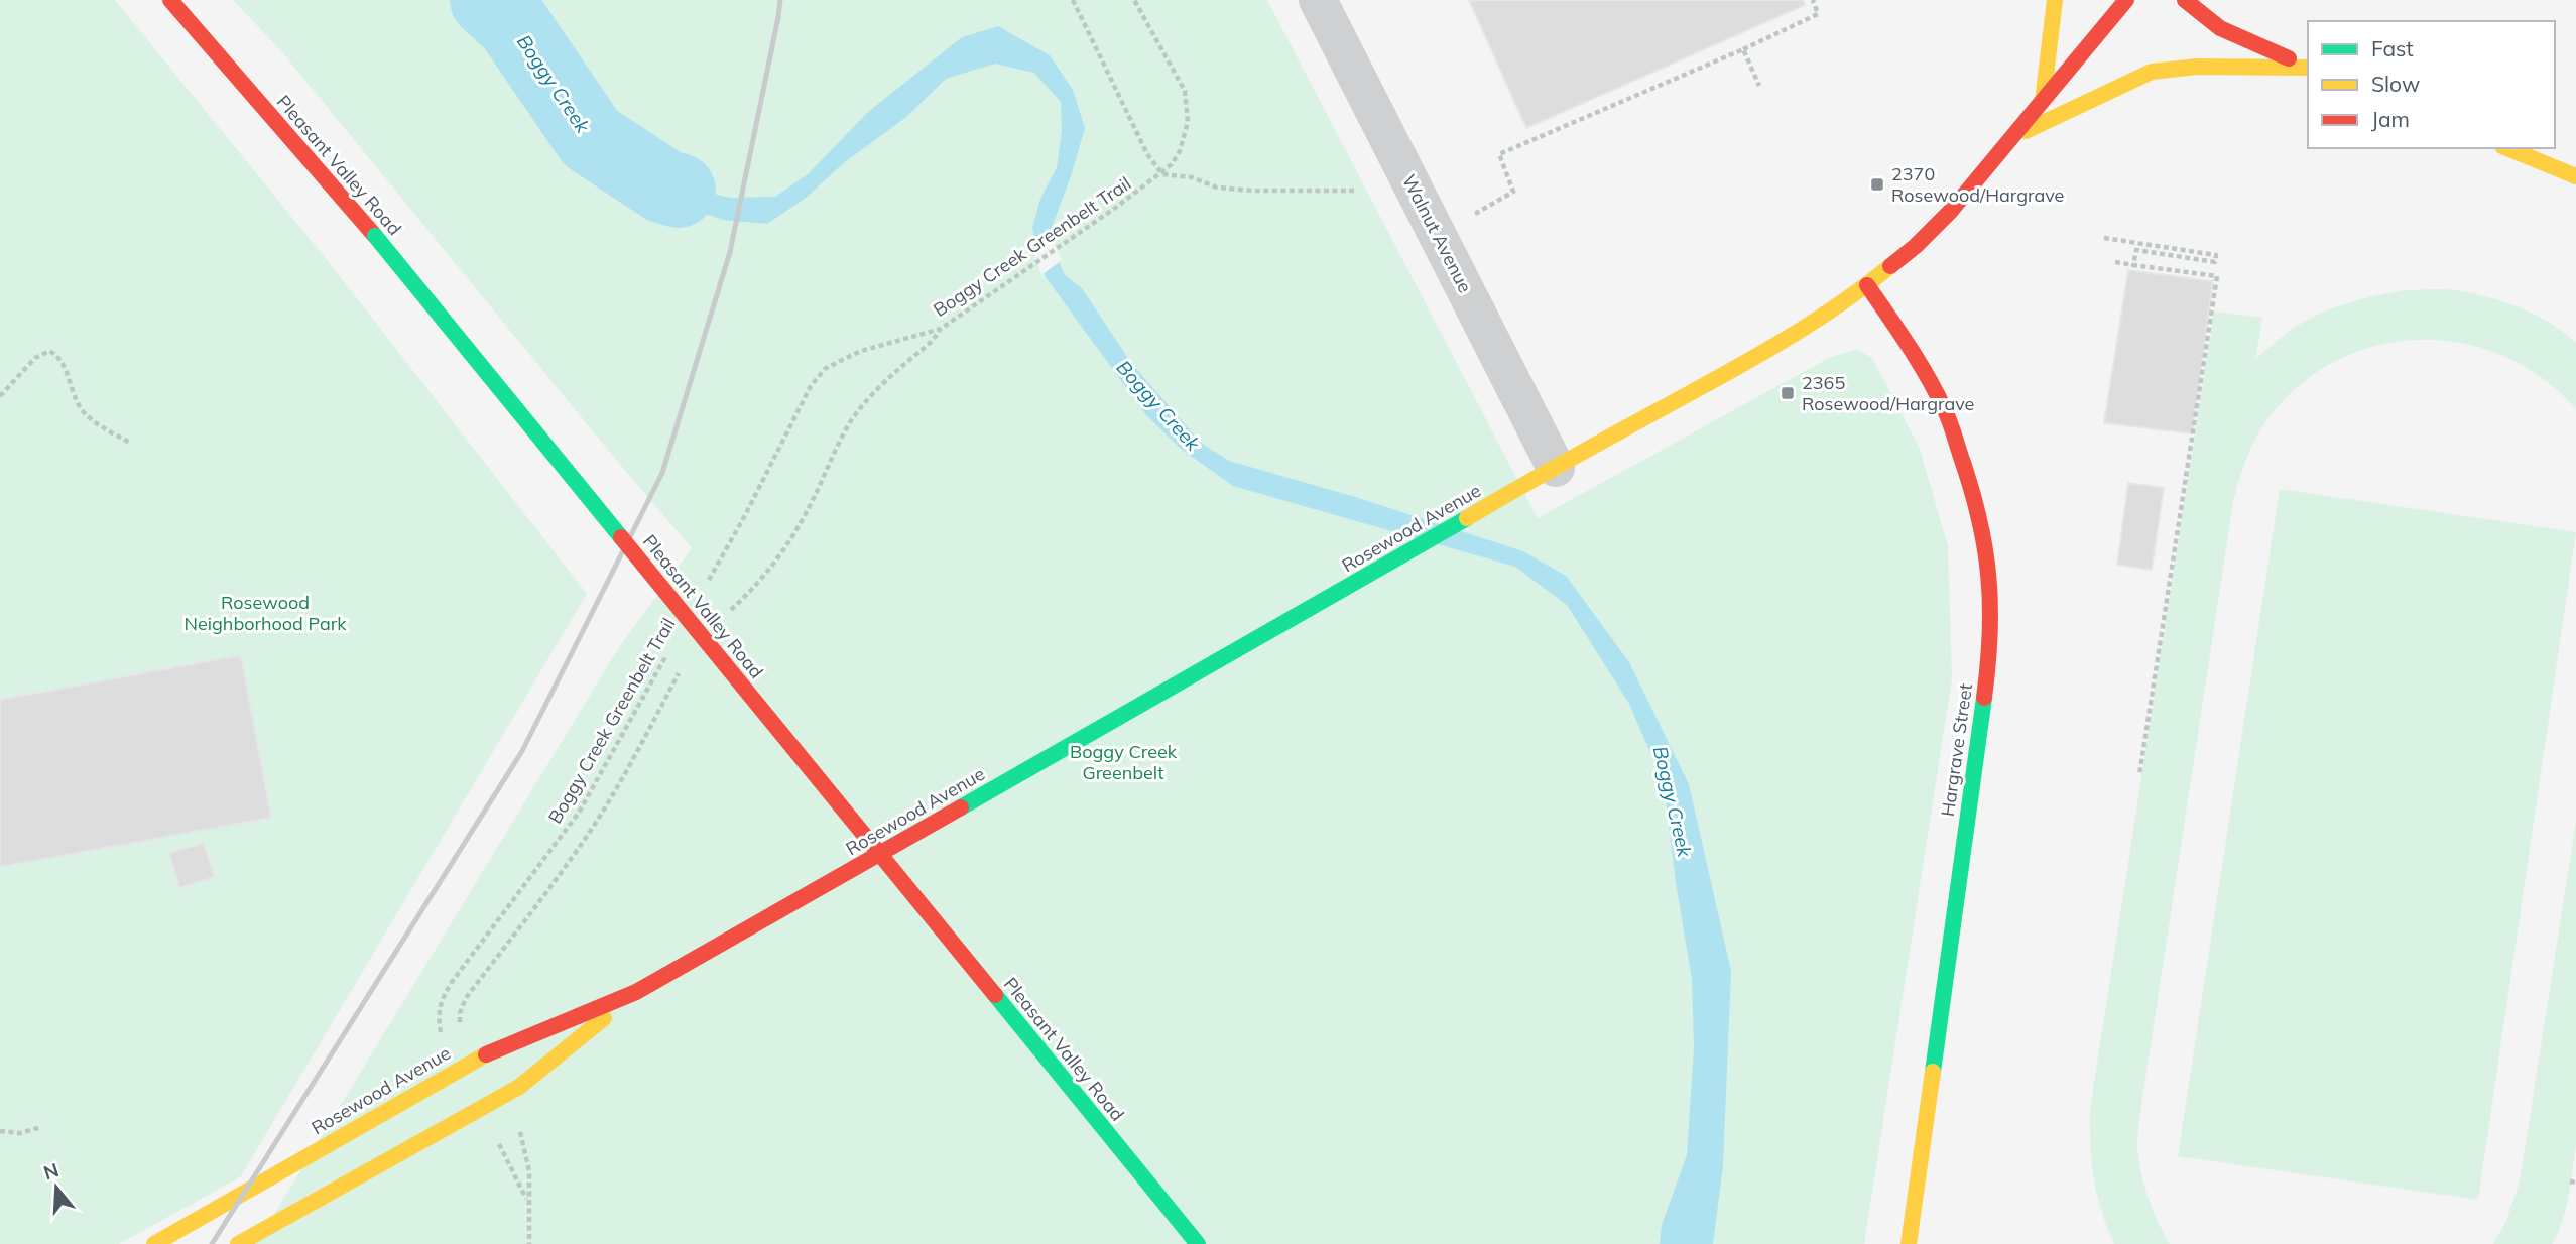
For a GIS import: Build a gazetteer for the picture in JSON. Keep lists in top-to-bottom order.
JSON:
{
  "streets": {
    "street": [
      "Pleasant Valley Road",
      "Walnut Avenue",
      "Rosewood Avenue",
      "Hargrave Street"
    ],
    "path": ["Boggy Creek Greenbelt Trail"]
  },
  "crossings": [
    ["Walnut Avenue", "Rosewood Avenue"],
    ["Rosewood Avenue", "Hargrave Street"]
  ],
  "water": ["Boggy Creek"],
  "parks": ["Rosewood Neighborhood Park", "Boggy Creek Greenbelt"],
  "places": {
    "transit": ["2370 Rosewood/Hargrave", "2365 Rosewood/Hargrave"]
  },
  "legend": ["Fast", "Slow", "Jam"],
  "north": "top"
}
